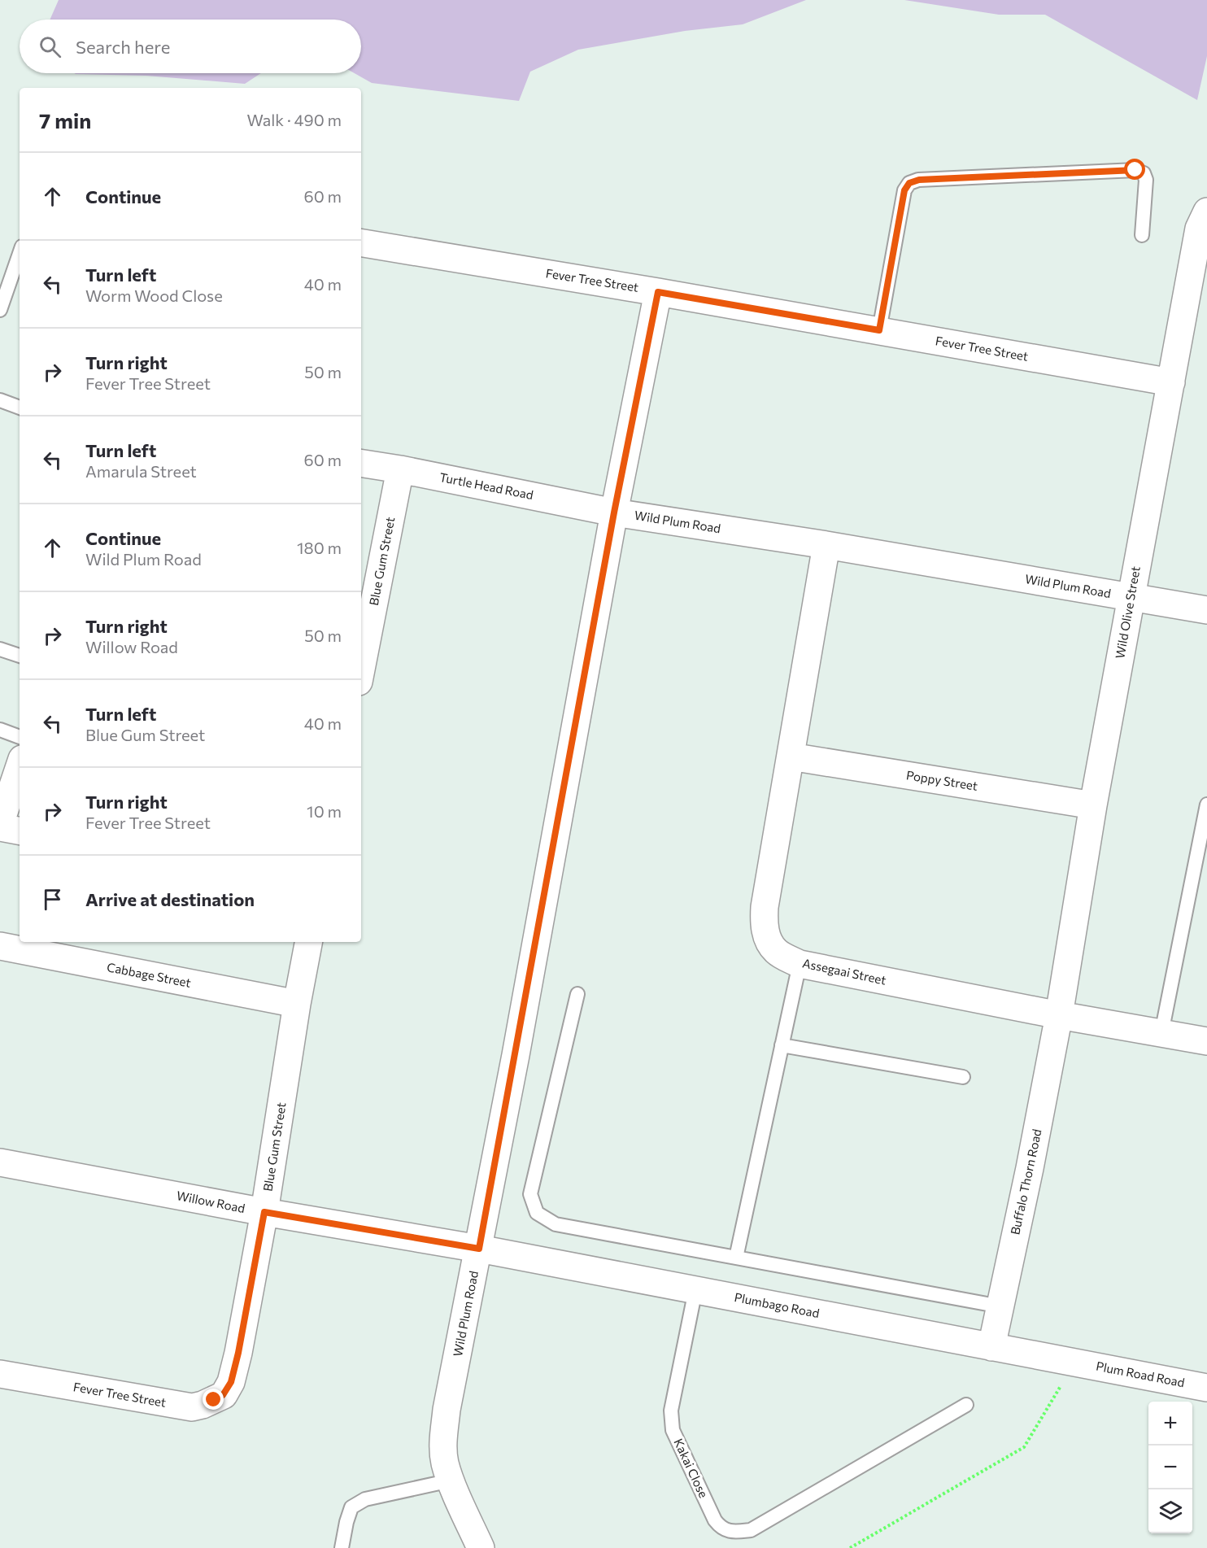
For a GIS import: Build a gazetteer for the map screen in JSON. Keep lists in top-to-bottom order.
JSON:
{
  "streets": {
    "street": [
      "Fever Tree Street",
      "Turtle Head Road",
      "Wild Plum Road",
      "Blue Gum Street",
      "Wild Olive Street",
      "Poppy Street",
      "Assegaai Street",
      "Cabbage Street",
      "Buffalo Thorn Road",
      "Willow Road",
      "Plumbago Road",
      "Plum Road Road"
    ],
    "lane": ["Kakai Close"]
  },
  "crossings": [
    ["Fever Tree Street", "Blue Gum Street"],
    ["Fever Tree Street", "Wild Olive Street"],
    ["Turtle Head Road", "Wild Plum Road"],
    ["Turtle Head Road", "Blue Gum Street"],
    ["Wild Plum Road", "Wild Olive Street"],
    ["Wild Plum Road", "Assegaai Street"],
    ["Wild Plum Road", "Willow Road"],
    ["Wild Plum Road", "Plumbago Road"],
    ["Blue Gum Street", "Cabbage Street"],
    ["Blue Gum Street", "Willow Road"],
    ["Wild Olive Street", "Poppy Street"],
    ["Wild Olive Street", "Assegaai Street"],
    ["Wild Olive Street", "Buffalo Thorn Road"],
    ["Poppy Street", "Assegaai Street"],
    ["Assegaai Street", "Buffalo Thorn Road"],
    ["Buffalo Thorn Road", "Plumbago Road"],
    ["Willow Road", "Plumbago Road"],
    ["Plumbago Road", "Plum Road Road"],
    ["Plumbago Road", "Kakai Close"]
  ],
  "page": {
    "search": "Search here",
    "heading": ["7 min", "Walk · 490 m"],
    "list": [
      ["Continue", "60 m"],
      ["Turn left", "Worm Wood Close", "40 m"],
      ["Turn right", "Fever Tree Street", "50 m"],
      ["Turn left", "Amarula Street", "60 m"],
      ["Continue", "Wild Plum Road", "180 m"],
      ["Turn right", "Willow Road", "50 m"],
      ["Turn left", "Blue Gum Street", "40 m"],
      ["Turn right", "Fever Tree Street", "10 m"],
      "Arrive at destination"
    ],
    "map_buttons": ["+", "−"]
  }
}
